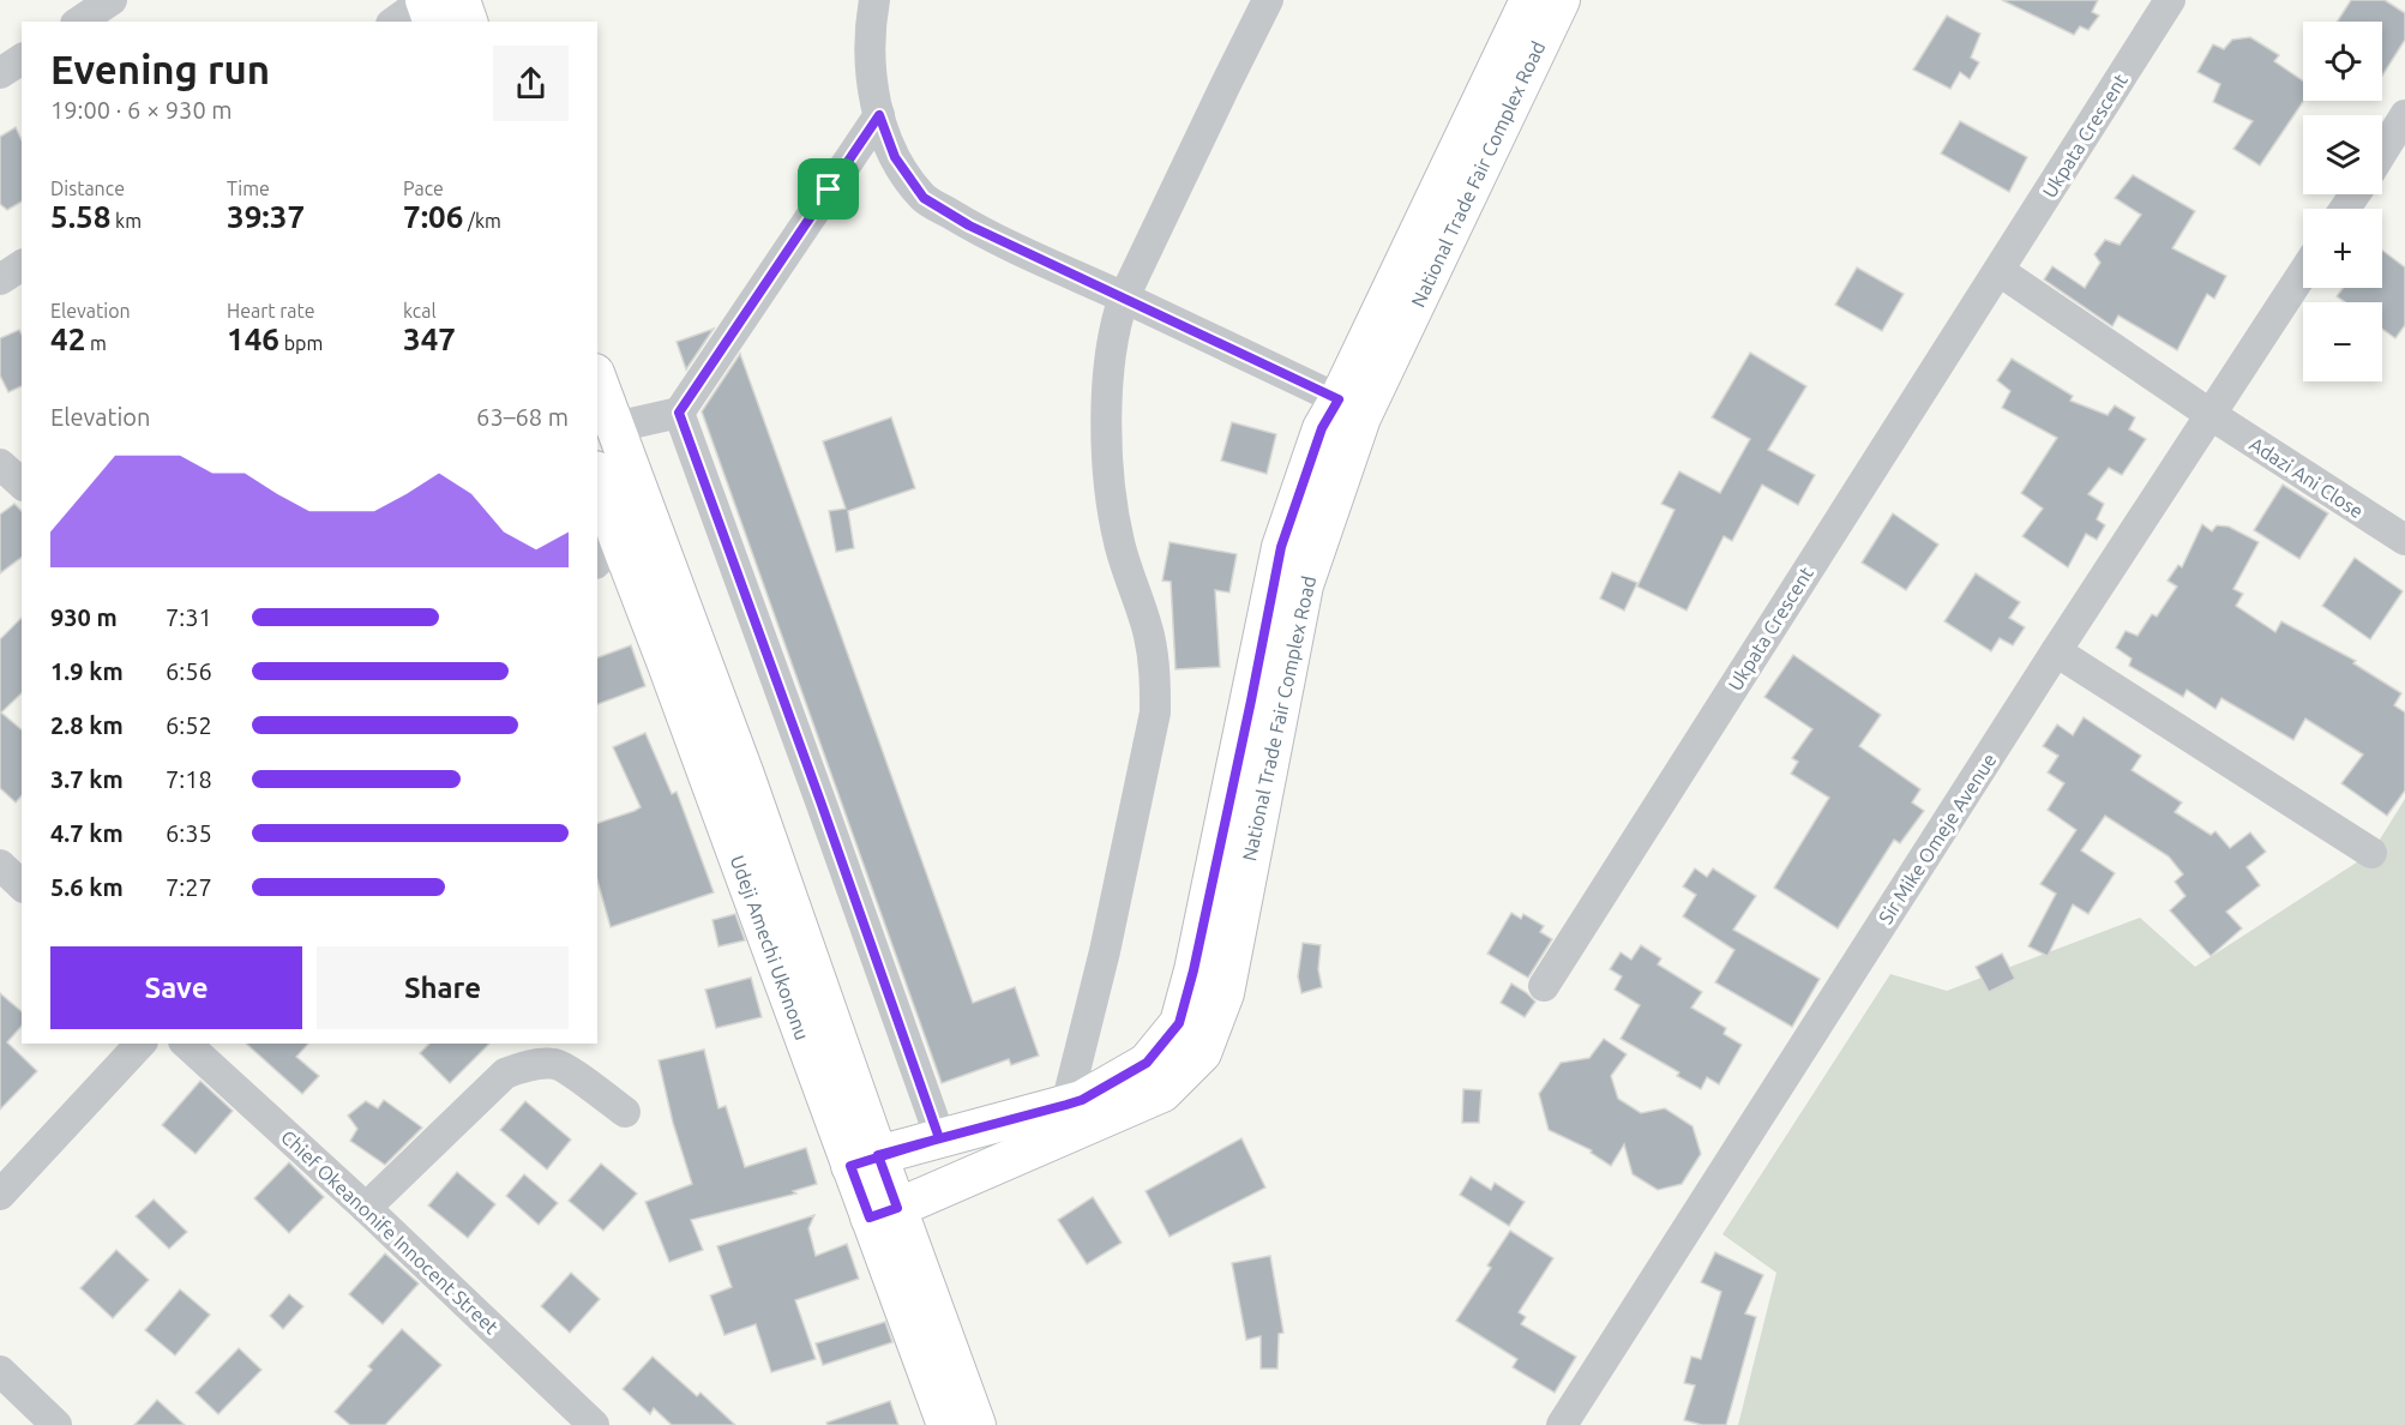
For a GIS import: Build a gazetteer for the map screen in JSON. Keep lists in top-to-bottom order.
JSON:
{
  "streets": {
    "main road": ["National Trade Fair Complex Road", "Udeji Amechi Ukononu"],
    "street": [
      "Ukpata Crescent",
      "Adazi Ani Close",
      "Sir Mike Omeje Avenue",
      "Chief Okeanonife Innocent Street"
    ]
  },
  "crossings": [
    ["National Trade Fair Complex Road", "Udeji Amechi Ukononu"],
    ["Adazi Ani Close", "Sir Mike Omeje Avenue"]
  ],
  "page": {
    "map_buttons": ["+", "−"],
    "heading": ["Evening run", "19:00 · 6 × 930 m"],
    "stats": [
      ["Distance", "5.58 km"],
      ["Time", "39:37"],
      ["Pace", "7:06 /km"],
      ["Elevation", "42 m"],
      ["Heart rate", "146 bpm"],
      ["kcal", "347"]
    ],
    "chart": ["Elevation", "63–68 m"],
    "list": [
      {
        "name": "930 m",
        "note": "7:31"
      },
      {
        "name": "1.9 km",
        "note": "6:56"
      },
      {
        "name": "2.8 km",
        "note": "6:52"
      },
      {
        "name": "3.7 km",
        "note": "7:18"
      },
      {
        "name": "4.7 km",
        "note": "6:35"
      },
      {
        "name": "5.6 km",
        "note": "7:27"
      }
    ],
    "buttons": ["Save", "Share"]
  }
}
